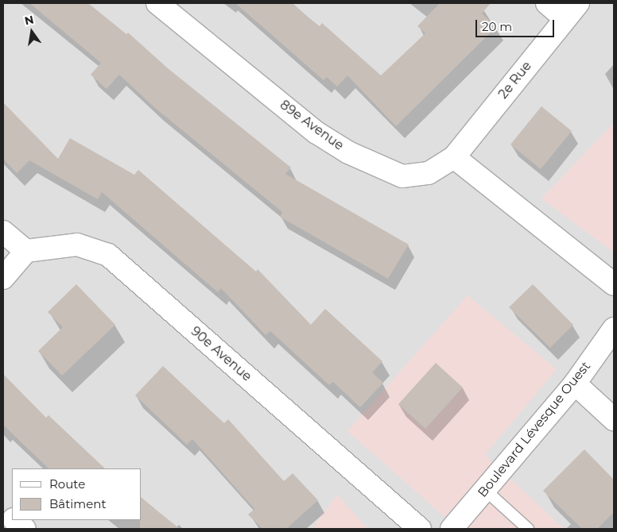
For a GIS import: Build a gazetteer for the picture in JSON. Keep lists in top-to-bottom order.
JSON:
{
  "streets": {
    "street": [
      "2e Rue",
      "89e Avenue",
      "90e Avenue",
      "Boulevard Lévesque Ouest"
    ]
  },
  "crossings": [
    ["2e Rue", "89e Avenue"]
  ],
  "legend": ["Route", "Bâtiment"],
  "scale_bar": "20 m",
  "north": "top"
}
